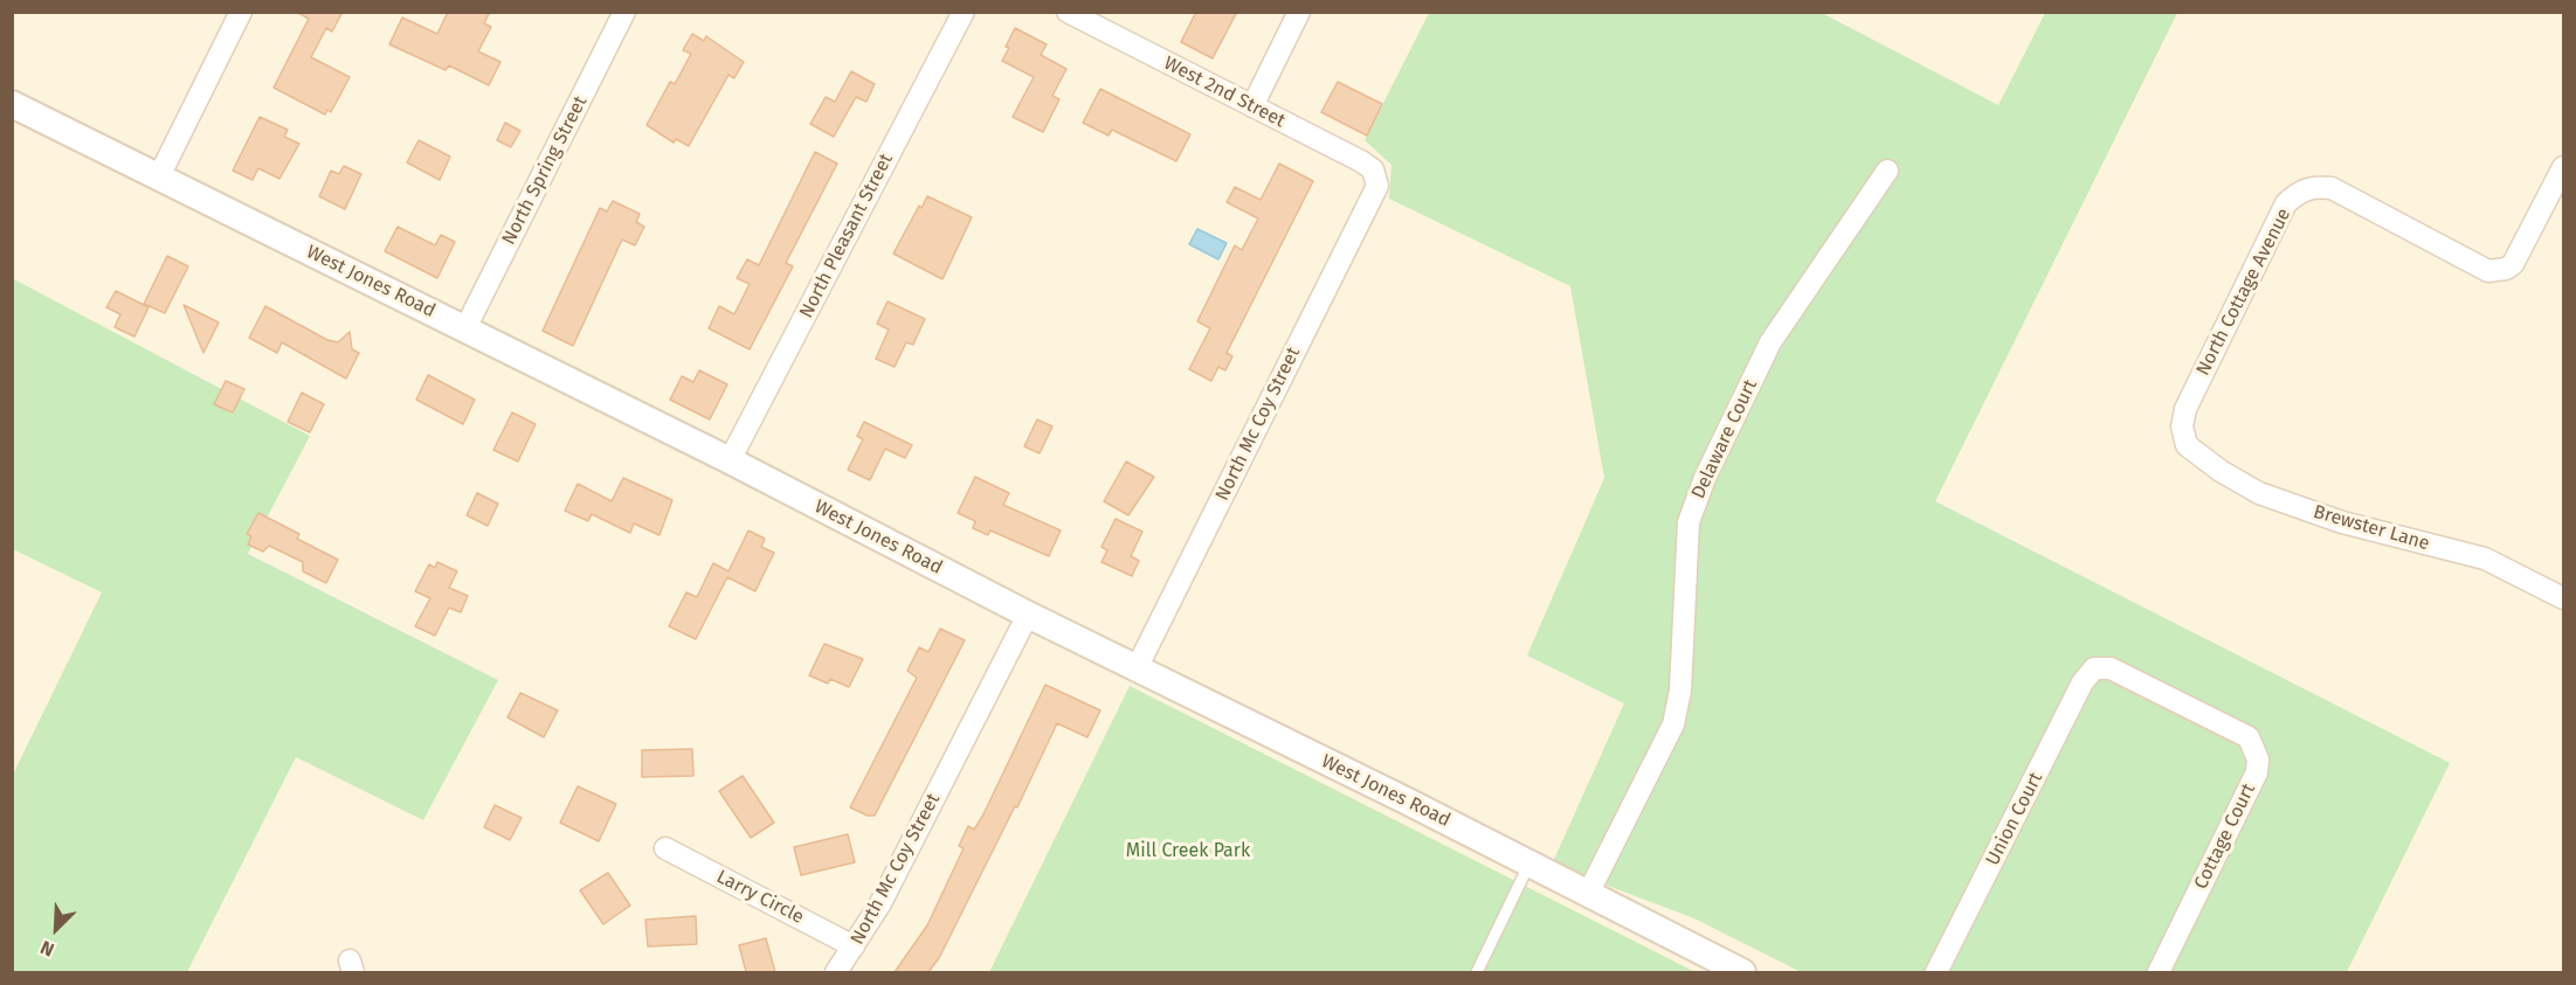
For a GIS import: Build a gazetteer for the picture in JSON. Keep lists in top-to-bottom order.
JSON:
{
  "streets": {
    "street": [
      "West 2nd Street",
      "North Spring Street",
      "North Pleasant Street",
      "West Jones Road",
      "North Cottage Avenue",
      "North Mc Coy Street",
      "Delaware Court",
      "Brewster Lane",
      "Union Court",
      "Cottage Court",
      "Larry Circle"
    ]
  },
  "crossings": [
    ["West 2nd Street", "North Mc Coy Street"],
    ["North Spring Street", "West Jones Road"],
    ["North Pleasant Street", "West Jones Road"],
    ["West Jones Road", "North Mc Coy Street"],
    ["West Jones Road", "Delaware Court"],
    ["North Cottage Avenue", "Brewster Lane"],
    ["North Mc Coy Street", "Larry Circle"],
    ["Union Court", "Cottage Court"]
  ],
  "parks": ["Mill Creek Park"],
  "north": "bottom left"
}
